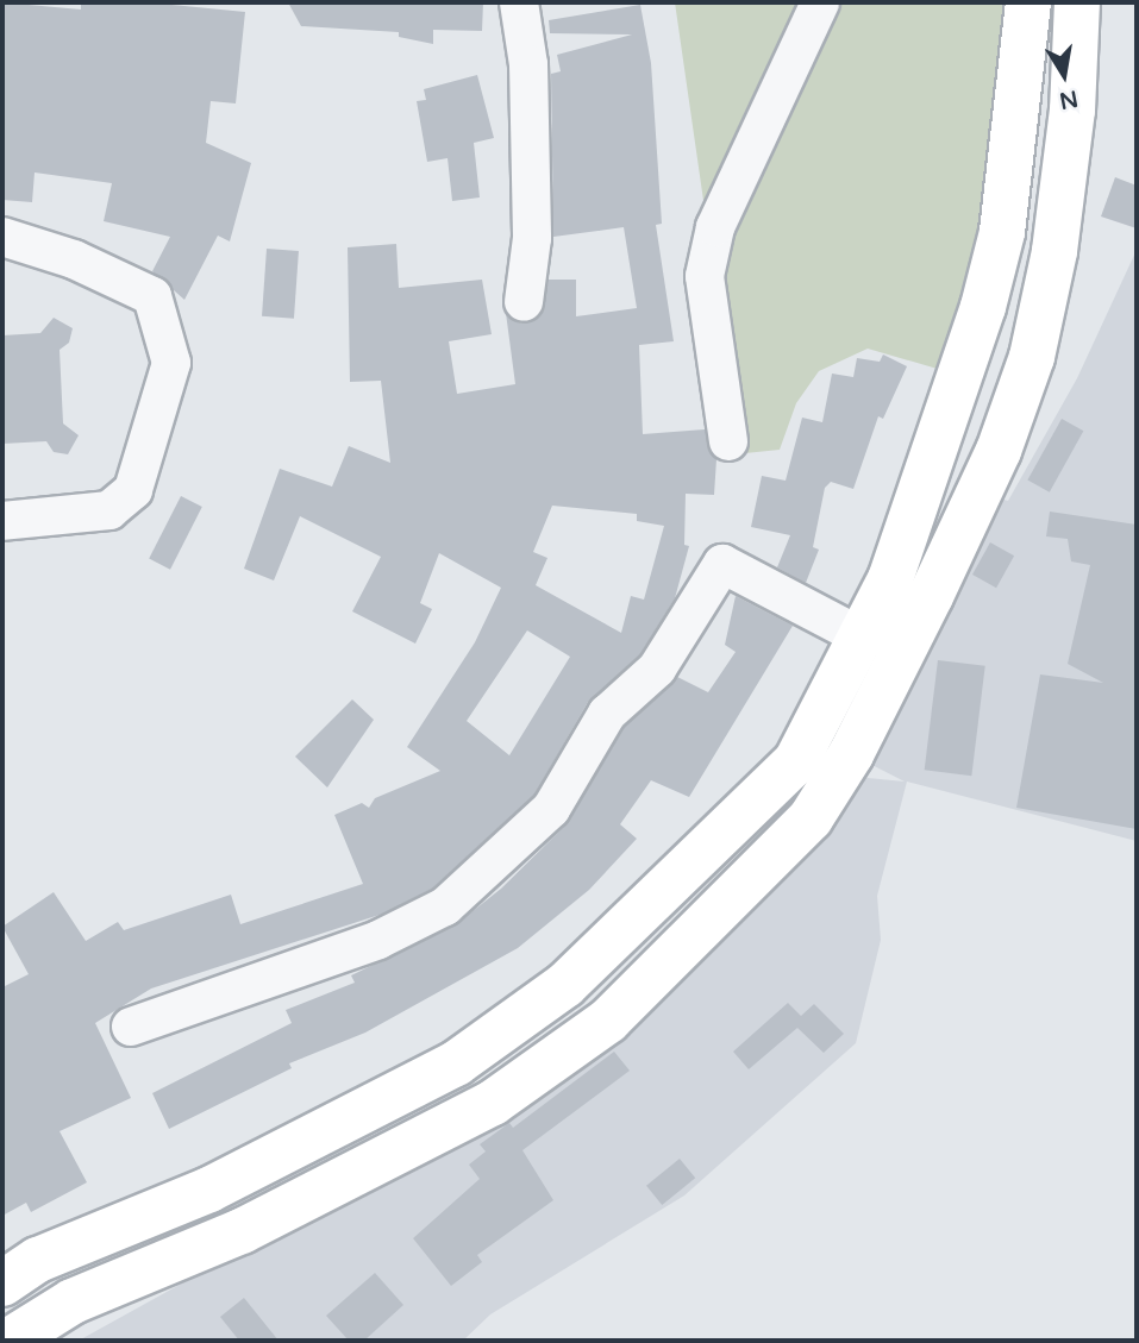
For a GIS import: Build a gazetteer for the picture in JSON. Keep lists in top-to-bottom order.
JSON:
{
  "north": "bottom"
}
